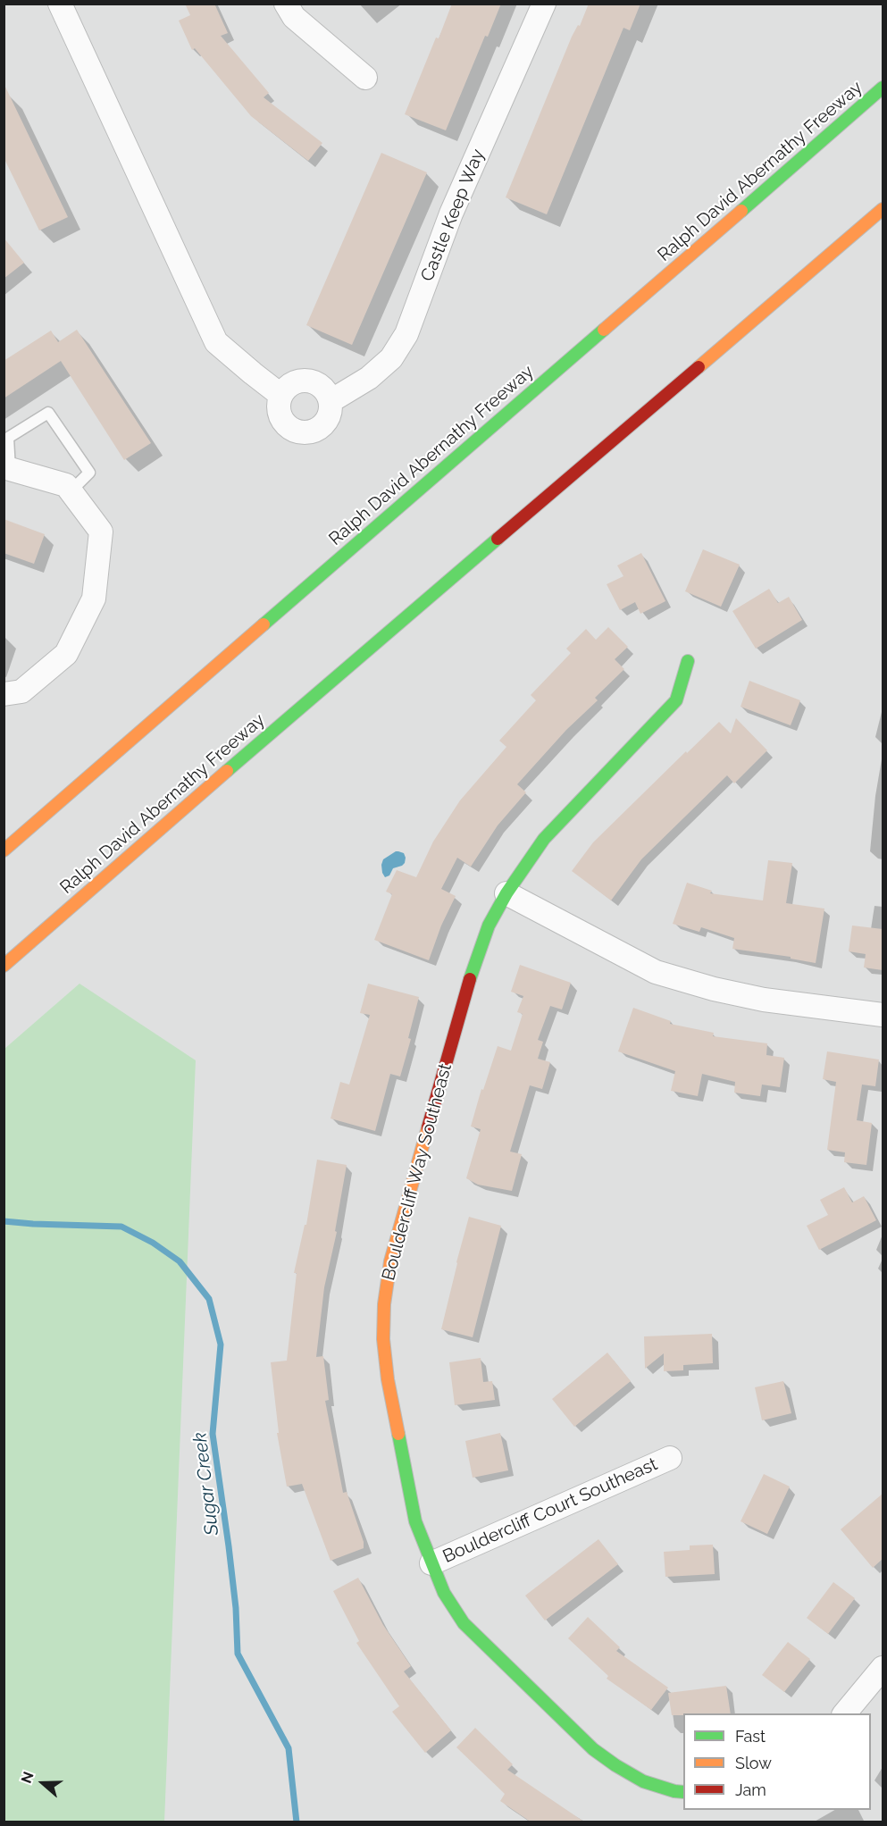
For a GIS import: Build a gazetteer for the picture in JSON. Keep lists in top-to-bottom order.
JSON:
{
  "streets": {
    "main road": ["Ralph David Abernathy Freeway", "Bouldercliff Way Southeast"],
    "street": ["Castle Keep Way", "Bouldercliff Court Southeast"]
  },
  "crossings": [
    ["Bouldercliff Way Southeast", "Bouldercliff Court Southeast"]
  ],
  "water": ["Sugar Creek"],
  "legend": ["Fast", "Slow", "Jam"],
  "north": "left"
}
